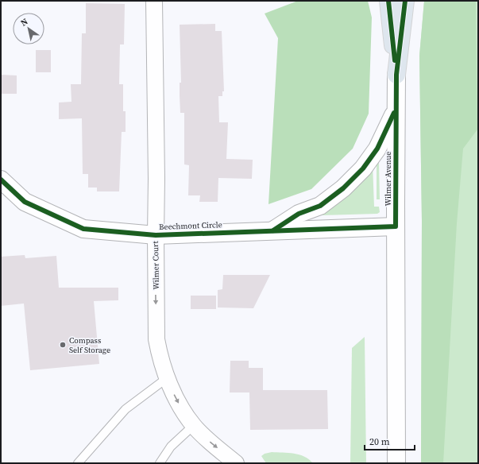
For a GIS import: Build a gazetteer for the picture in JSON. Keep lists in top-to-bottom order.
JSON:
{
  "streets": {
    "street": ["Wilmer Avenue", "Beechmont Circle", "Wilmer Court"]
  },
  "crossings": [
    ["Wilmer Avenue", "Beechmont Circle"],
    ["Beechmont Circle", "Wilmer Court"]
  ],
  "one_way": ["Wilmer Court"],
  "places": ["Compass Self Storage"],
  "scale_bar": "20 m",
  "north": "top left"
}
